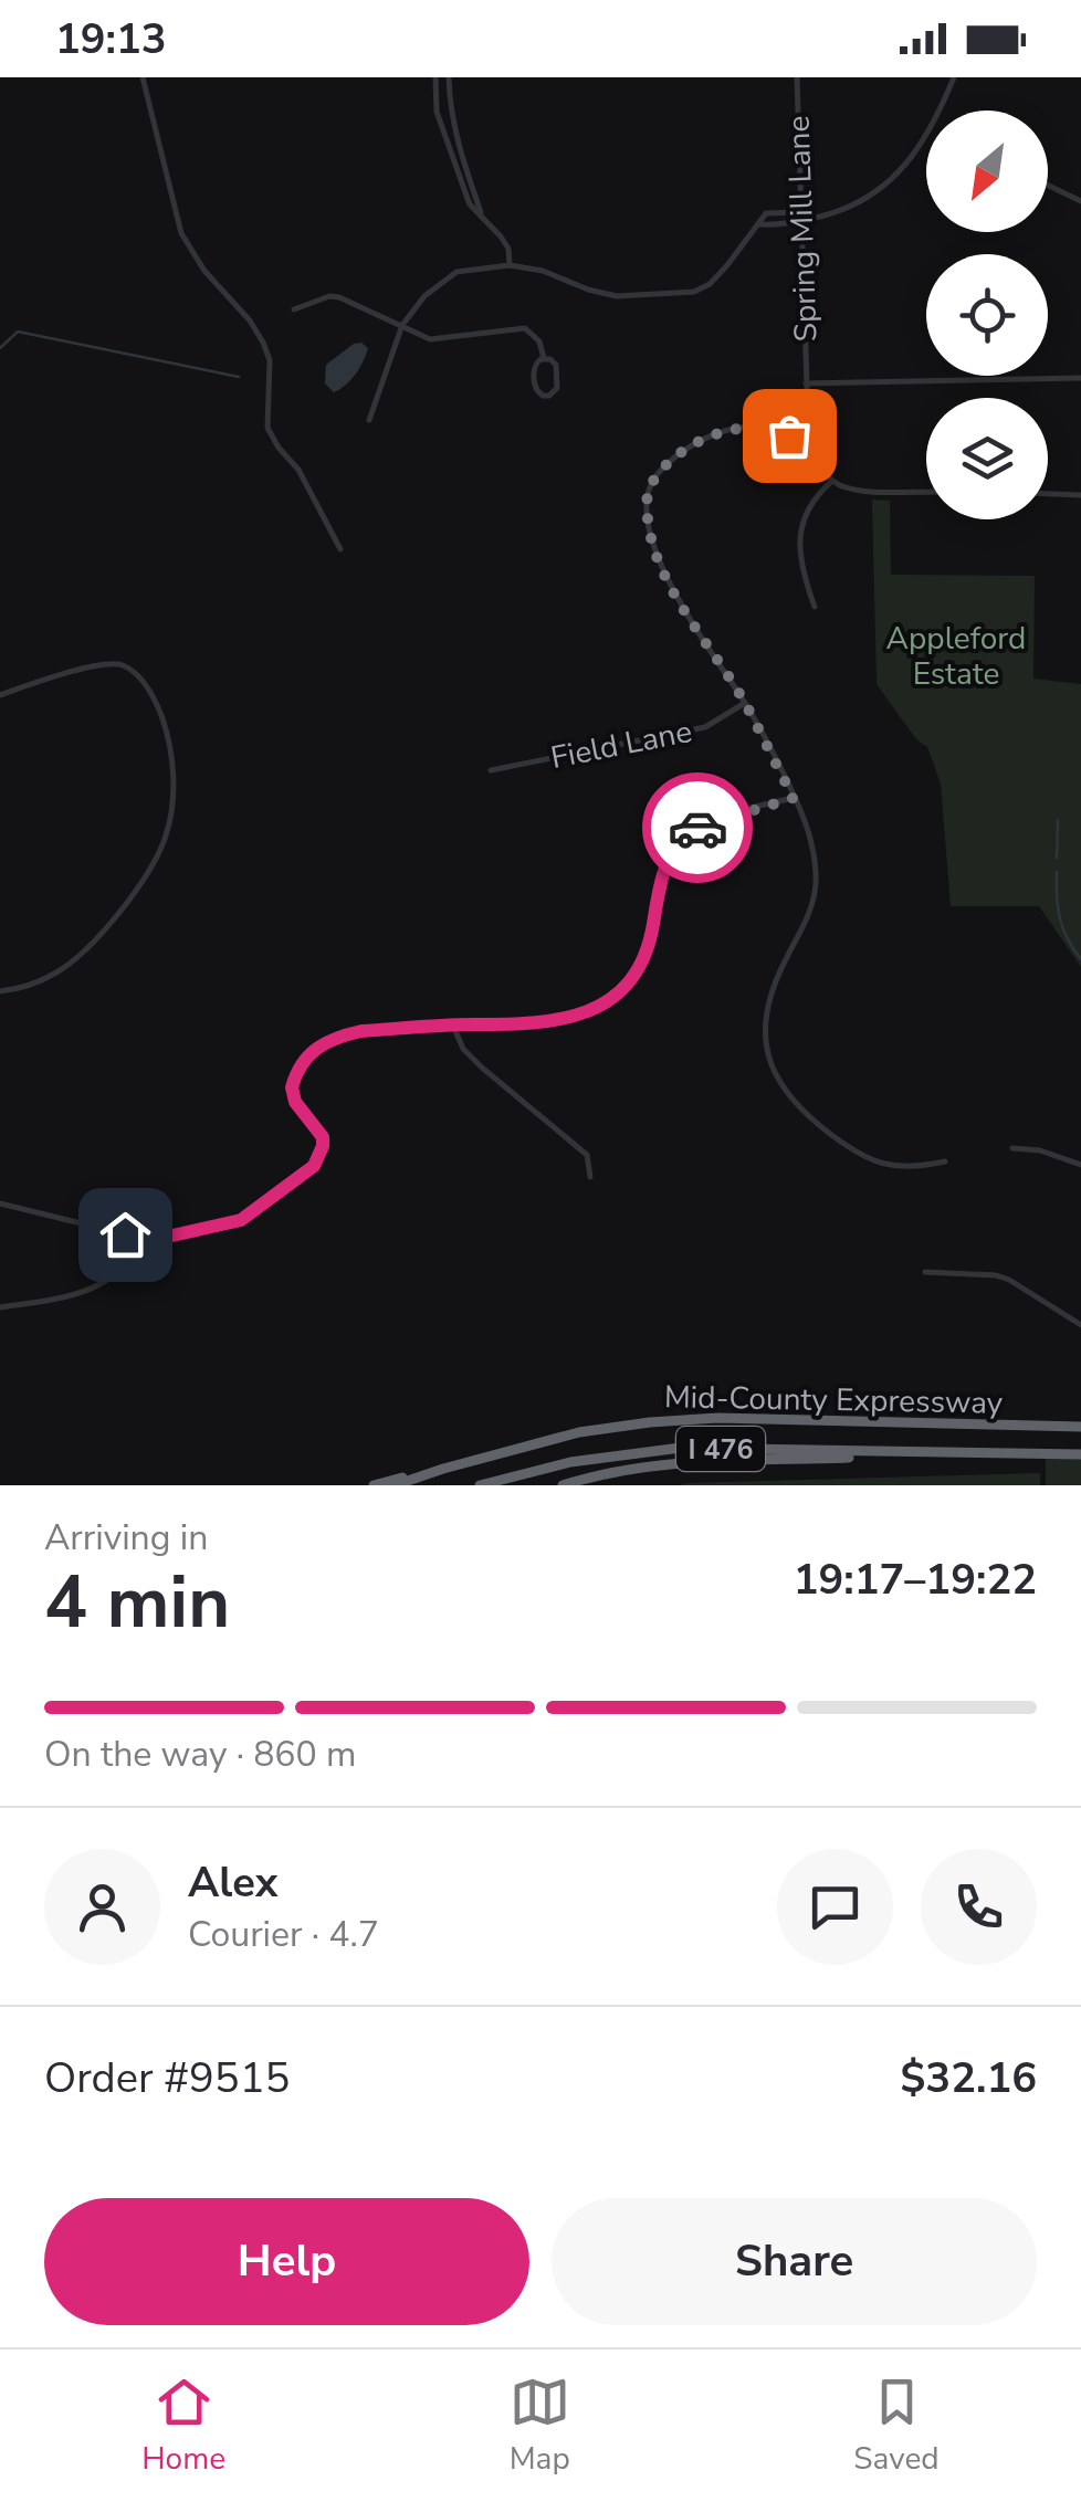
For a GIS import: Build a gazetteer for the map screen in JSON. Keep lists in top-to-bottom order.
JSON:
{
  "streets": {
    "highway": ["Mid-County Expressway", "I 476"],
    "street": ["Spring Mill Lane", "Field Lane"]
  },
  "parks": ["Appleford Estate"],
  "north": "bottom left",
  "page": {
    "status": "19:13",
    "heading": ["4 min", "Arriving in", "19:17–19:22"],
    "panel": [
      "Alex",
      "Courier · 4.7",
      "Order #9515",
      "$32.16"
    ],
    "bar": "On the way · 860 m",
    "buttons": ["Help", "Share"],
    "tabs": ["Home", "Map", "Saved"]
  }
}
